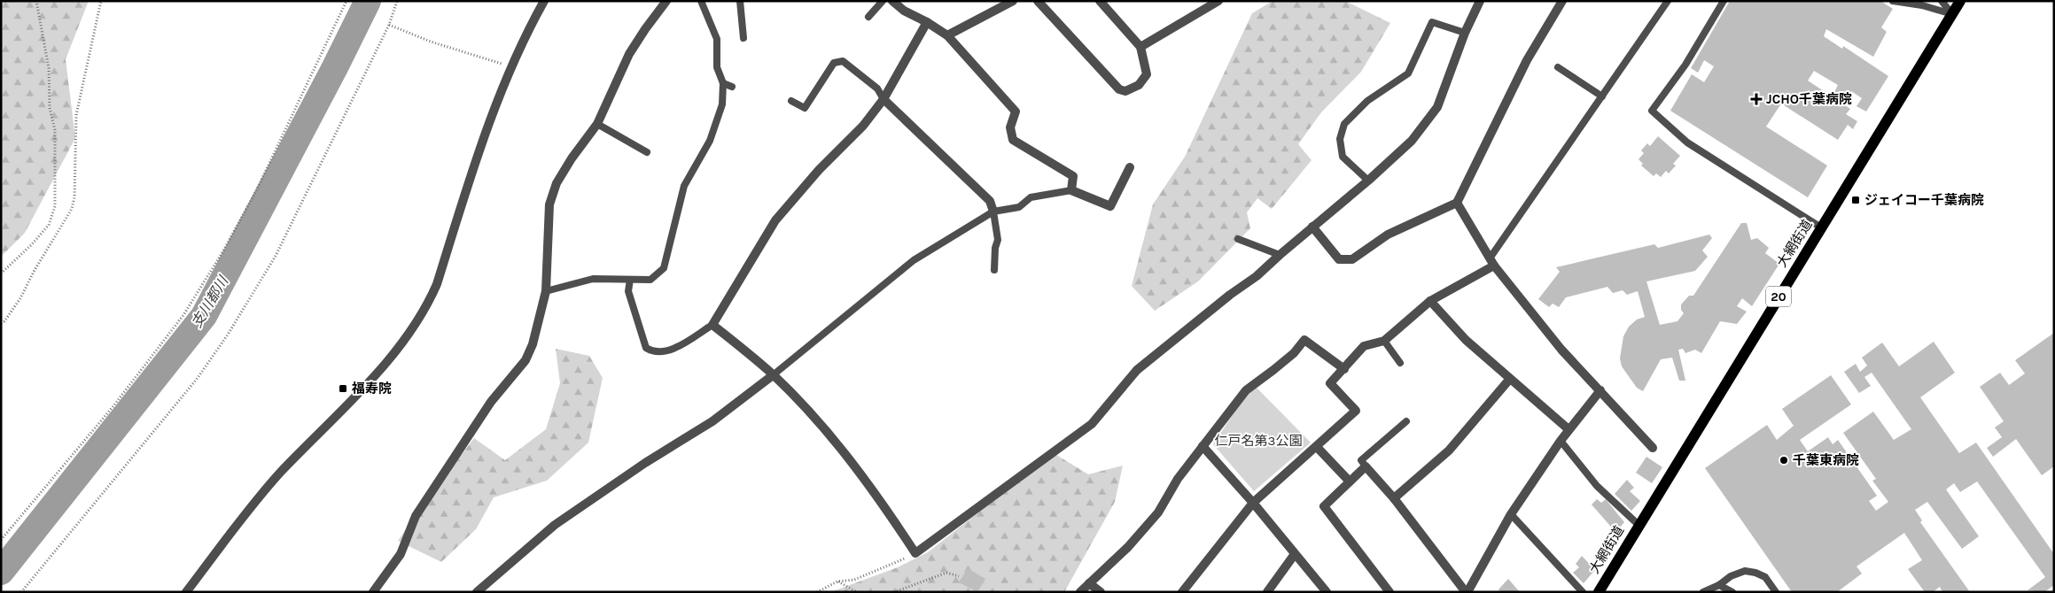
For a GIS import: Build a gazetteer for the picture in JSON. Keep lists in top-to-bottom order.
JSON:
{
  "streets": {
    "main road": ["大網街道", "20"]
  },
  "water": ["支川都川"],
  "parks": ["仁戸名第3公園"],
  "places": {
    "health": ["JCHO千葉病院"],
    "transit": ["ジェイコー千葉病院", "福寿院"],
    "other": ["千葉東病院"]
  }
}
